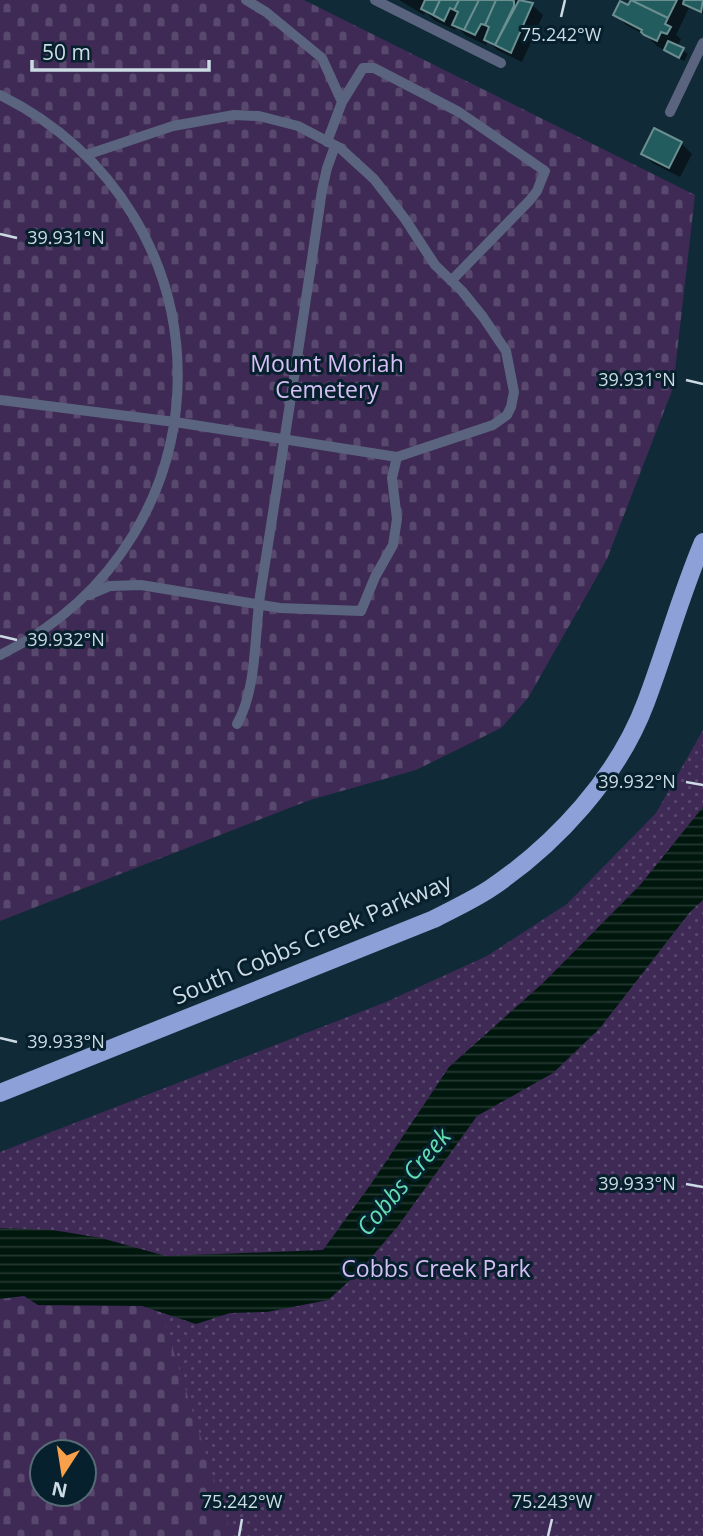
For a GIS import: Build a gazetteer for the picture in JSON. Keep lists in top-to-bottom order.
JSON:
{
  "streets": {
    "main road": ["South Cobbs Creek Parkway"]
  },
  "water": ["Cobbs Creek"],
  "parks": ["Mount Moriah Cemetery", "Cobbs Creek Park"],
  "scale_bar": "50 m",
  "north": "bottom",
  "coordinates": [
    "75.242°W",
    "39.931°N",
    "39.932°N",
    "39.933°N",
    "75.243°W"
  ]
}
